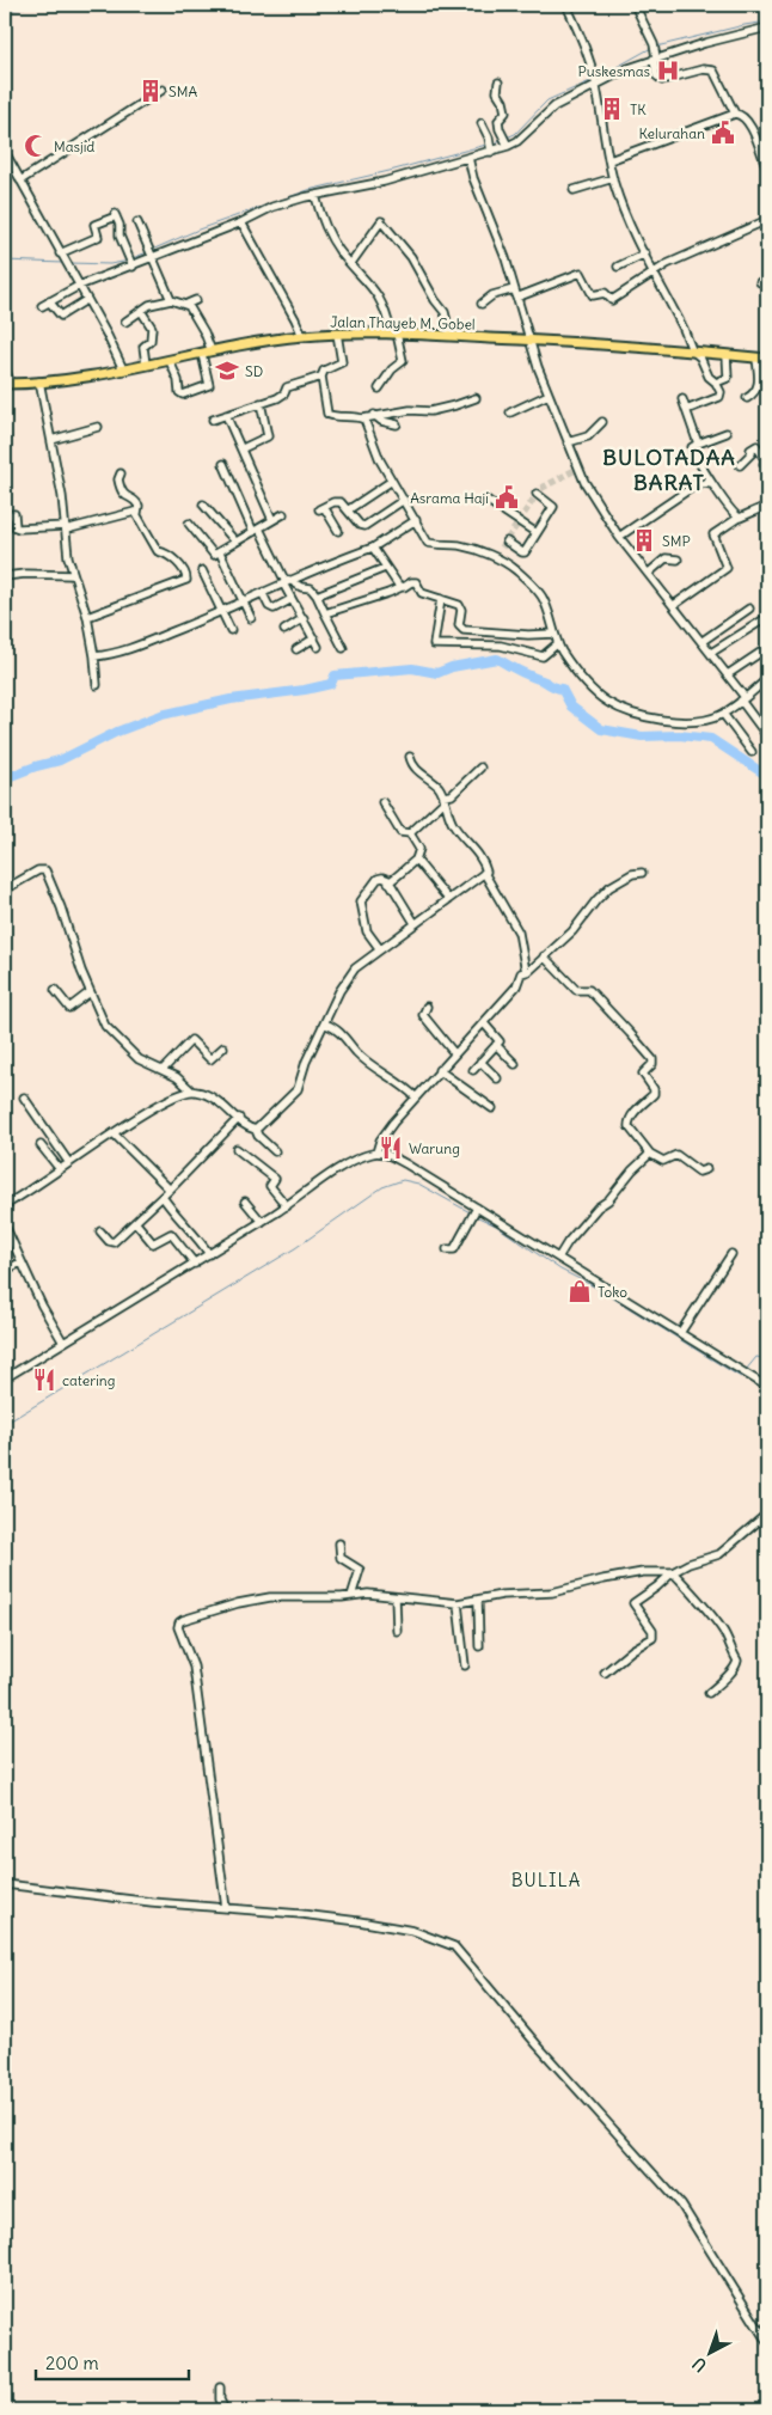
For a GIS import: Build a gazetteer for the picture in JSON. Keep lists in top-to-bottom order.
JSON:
{
  "streets": {
    "main road": ["Jalan Thayeb M. Gobel"]
  },
  "districts": ["BULOTADAA BARAT", "BULILA"],
  "places": {
    "hospital": ["Puskesmas"],
    "building": ["SMA", "TK", "SMP"],
    "public building": ["Kelurahan", "Asrama Haji"],
    "mosque": ["Masjid"],
    "school or university": ["SD"],
    "restaurant": ["Warung", "catering"],
    "shop": ["Toko"]
  },
  "scale_bar": "200 m",
  "north": "bottom left"
}
